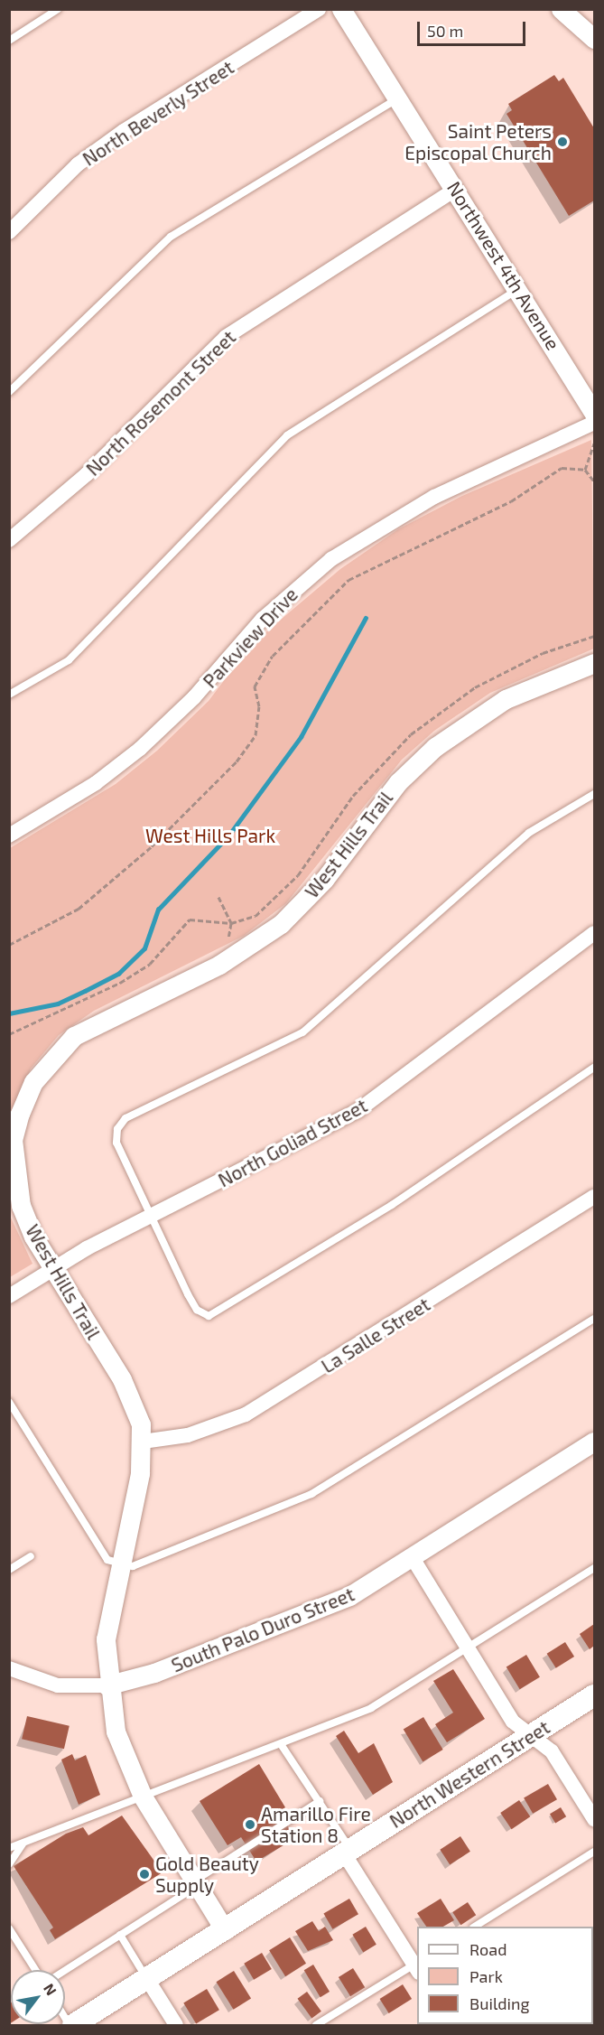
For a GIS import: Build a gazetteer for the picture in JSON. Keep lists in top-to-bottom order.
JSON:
{
  "streets": {
    "main road": ["North Western Street"],
    "street": [
      "North Beverly Street",
      "Northwest 4th Avenue",
      "North Rosemont Street",
      "Parkview Drive",
      "West Hills Trail",
      "North Goliad Street",
      "La Salle Street",
      "South Palo Duro Street"
    ]
  },
  "crossings": [
    ["Northwest 4th Avenue", "North Rosemont Street"],
    ["West Hills Trail", "North Goliad Street"],
    ["West Hills Trail", "La Salle Street"],
    ["West Hills Trail", "South Palo Duro Street"],
    ["West Hills Trail", "North Western Street"]
  ],
  "parks": ["West Hills Park"],
  "places": ["Saint Peters Episcopal Church", "Amarillo Fire Station 8", "Gold Beauty Supply"],
  "legend": ["Road", "Park", "Building"],
  "scale_bar": "50 m",
  "north": "top right"
}
